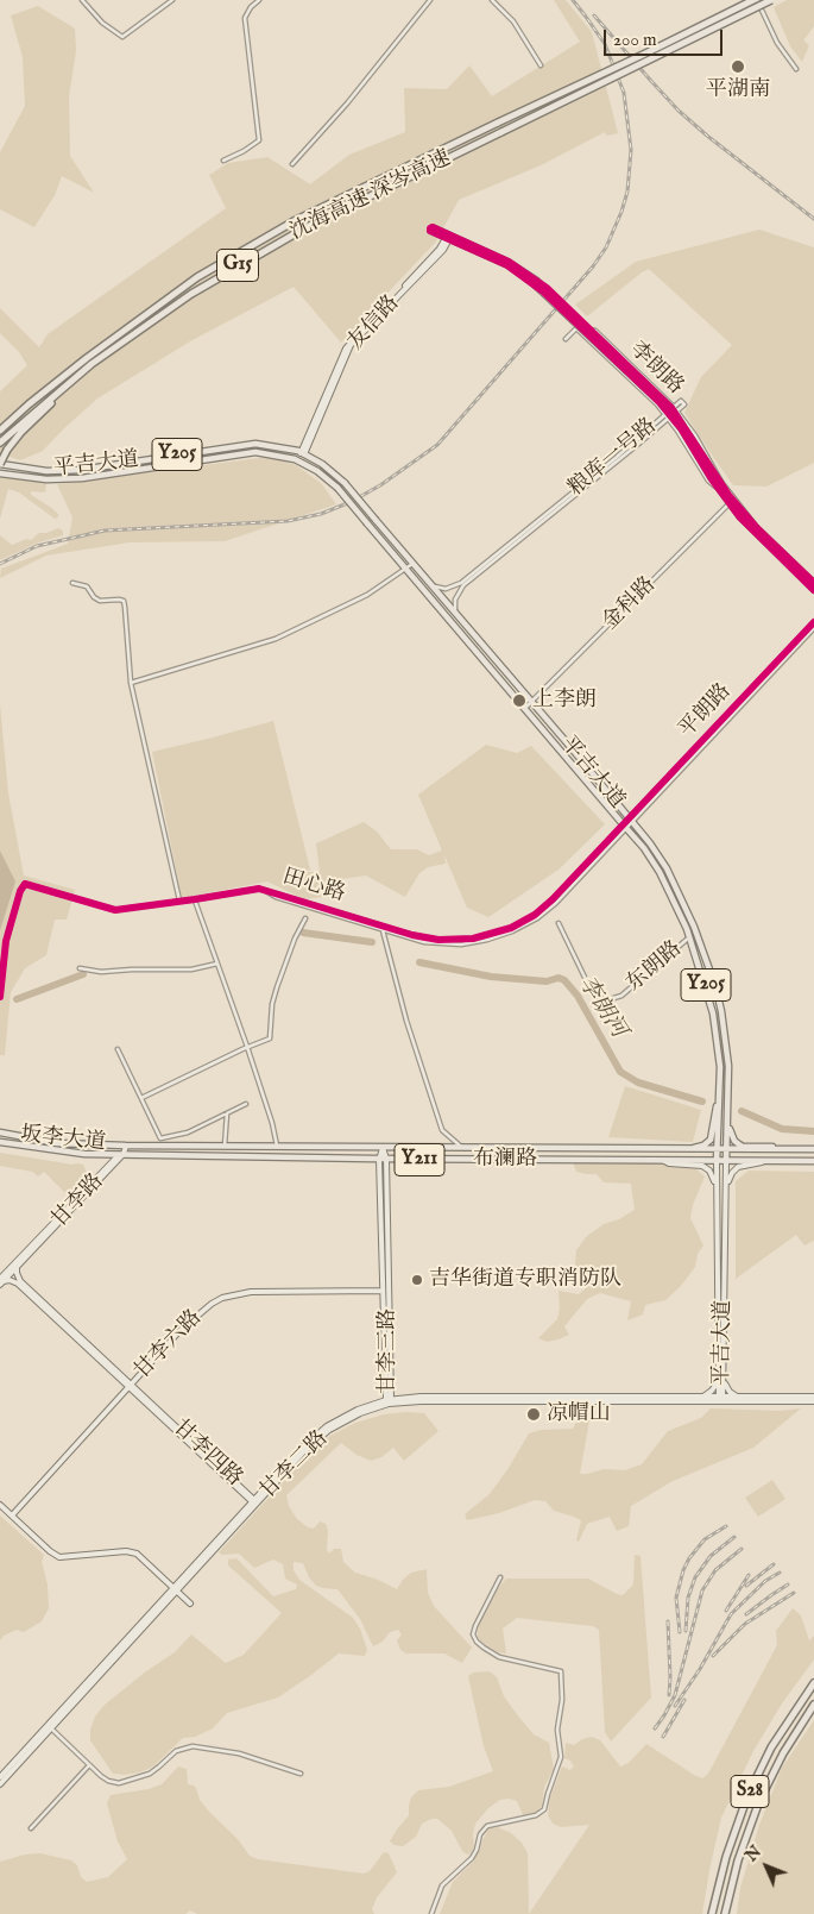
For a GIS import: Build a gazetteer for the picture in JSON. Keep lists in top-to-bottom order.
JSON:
{
  "streets": {
    "highway": ["沈海高速 深岑高速", "G15", "S28"],
    "main road": [
      "Y205",
      "平吉大道",
      "坂李大道",
      "Y211",
      "布澜路"
    ],
    "street": [
      "友信路",
      "李朗路",
      "粮库一号路",
      "金科路",
      "平朗路",
      "田心路",
      "东朗路",
      "甘李路",
      "甘李六路",
      "甘李三路",
      "甘李四路",
      "甘李二路"
    ]
  },
  "crossings": [
    ["友信路", "李朗路"],
    ["友信路", "平吉大道"],
    ["李朗路", "金科路"],
    ["粮库一号路", "平吉大道"],
    ["平吉大道", "金科路"],
    ["平吉大道", "平朗路"],
    ["平吉大道", "田心路"],
    ["平吉大道", "东朗路"],
    ["平吉大道", "布澜路"],
    ["平吉大道", "甘李二路"],
    ["平朗路", "田心路"],
    ["坂李大道", "布澜路"],
    ["坂李大道", "甘李路"],
    ["布澜路", "甘李路"],
    ["布澜路", "甘李三路"],
    ["甘李路", "甘李四路"],
    ["甘李六路", "甘李四路"],
    ["甘李三路", "甘李二路"],
    ["甘李四路", "甘李二路"]
  ],
  "water": ["李朗河"],
  "places": [
    "平湖南",
    "上李朗",
    "吉华街道专职消防队",
    "凉帽山"
  ],
  "scale_bar": "200 m",
  "north": "top left"
}
